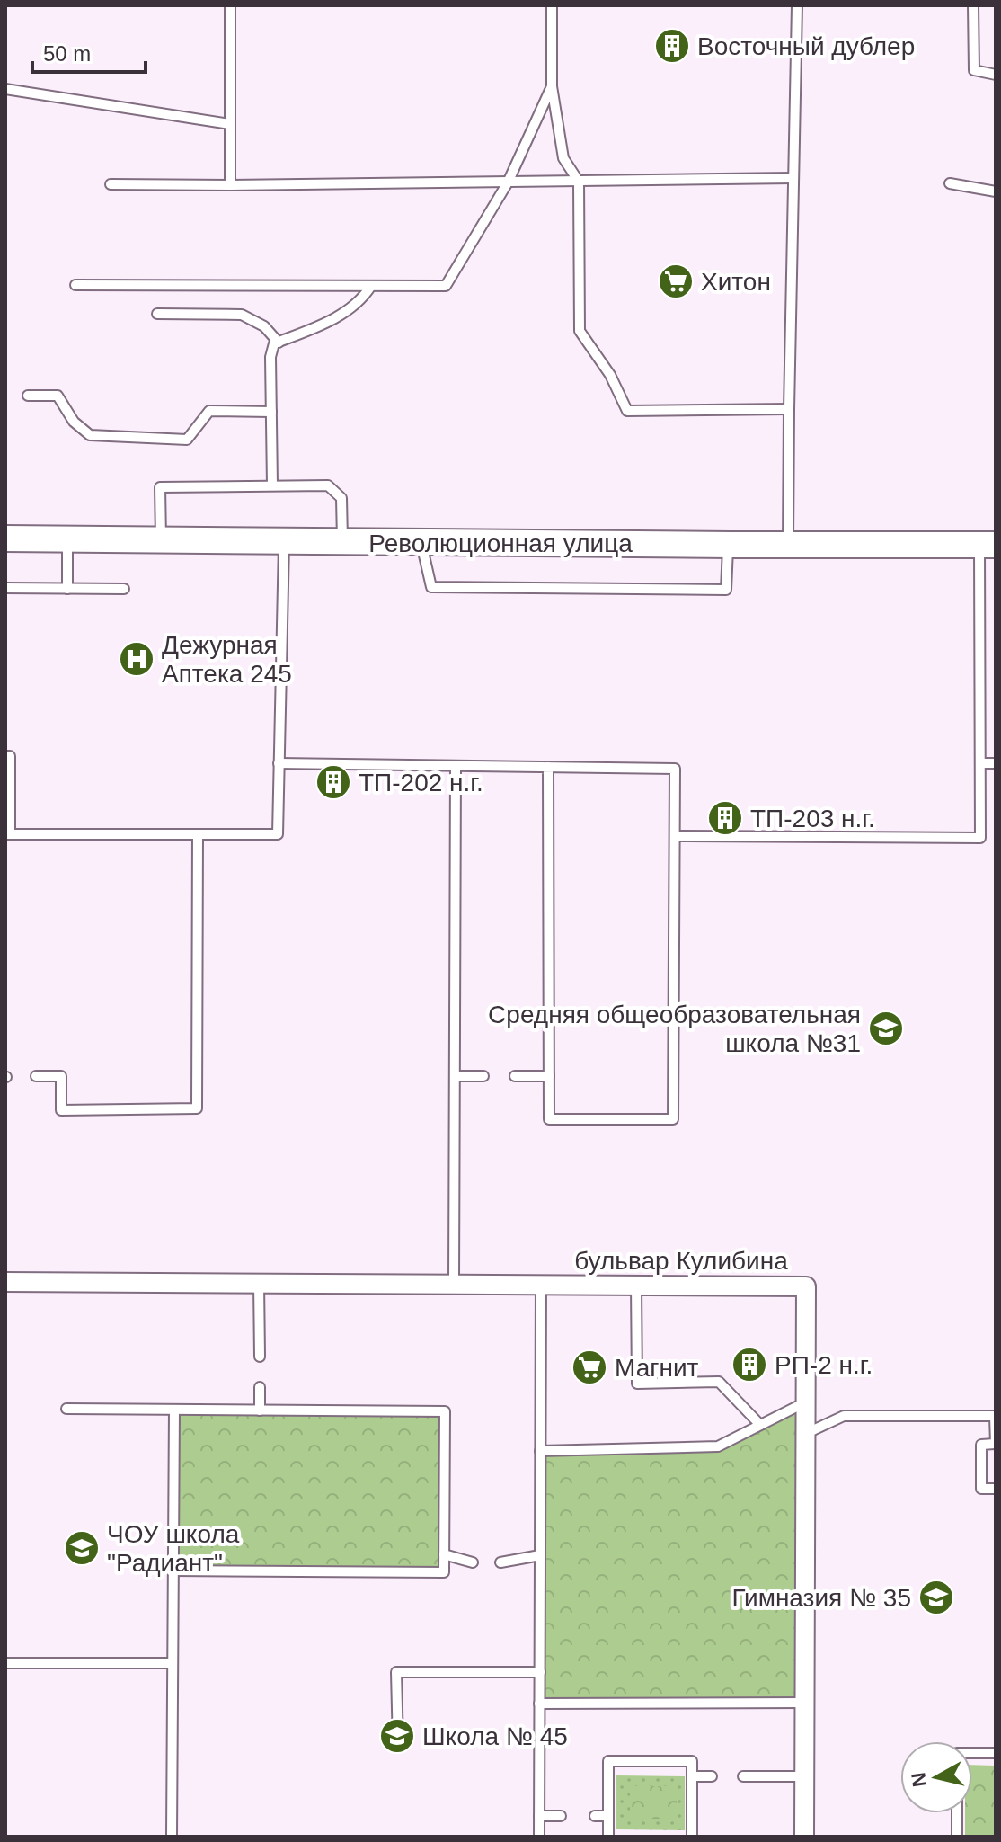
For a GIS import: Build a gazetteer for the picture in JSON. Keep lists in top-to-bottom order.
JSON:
{
  "streets": {
    "main road": ["Революционная улица"],
    "street": ["бульвар Кулибина"]
  },
  "places": {
    "building": [
      "Восточный дублер",
      "ТП-202 н.г.",
      "ТП-203 н.г.",
      "РП-2 н.г."
    ],
    "supermarket": ["Хитон", "Магнит"],
    "hospital": ["Дежурная Аптека 245"],
    "school or university": [
      "Средняя общеобразовательная школа №31",
      "ЧОУ школа \"Радиант\"",
      "Гимназия № 35",
      "Школа № 45"
    ]
  },
  "scale_bar": "50 m",
  "north": "left"
}
